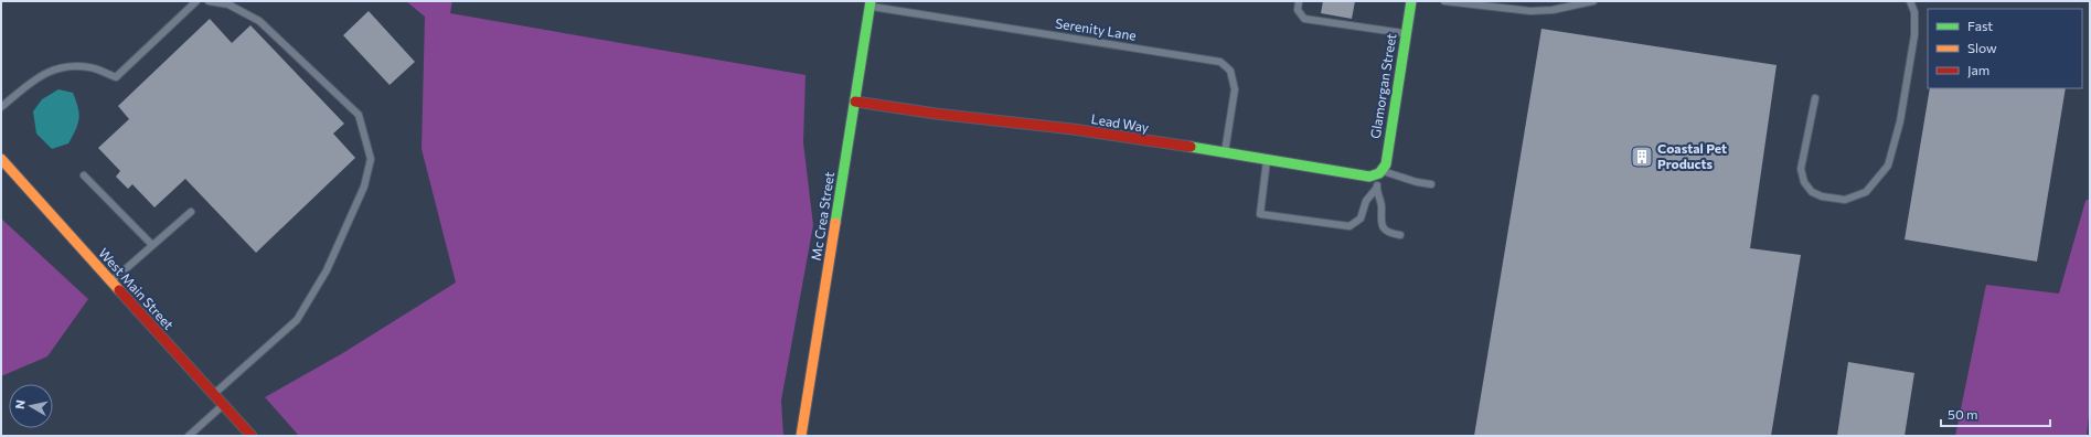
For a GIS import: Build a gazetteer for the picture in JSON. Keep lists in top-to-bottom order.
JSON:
{
  "streets": {
    "street": [
      "Glamorgan Street",
      "Lead Way",
      "Mc Crea Street",
      "West Main Street"
    ],
    "lane": ["Serenity Lane"]
  },
  "crossings": [
    ["Serenity Lane", "Lead Way"],
    ["Serenity Lane", "Mc Crea Street"],
    ["Glamorgan Street", "Lead Way"],
    ["Lead Way", "Mc Crea Street"]
  ],
  "places": {
    "building": ["Coastal Pet Products"]
  },
  "legend": ["Fast", "Slow", "Jam"],
  "scale_bar": "50 m",
  "north": "left"
}
